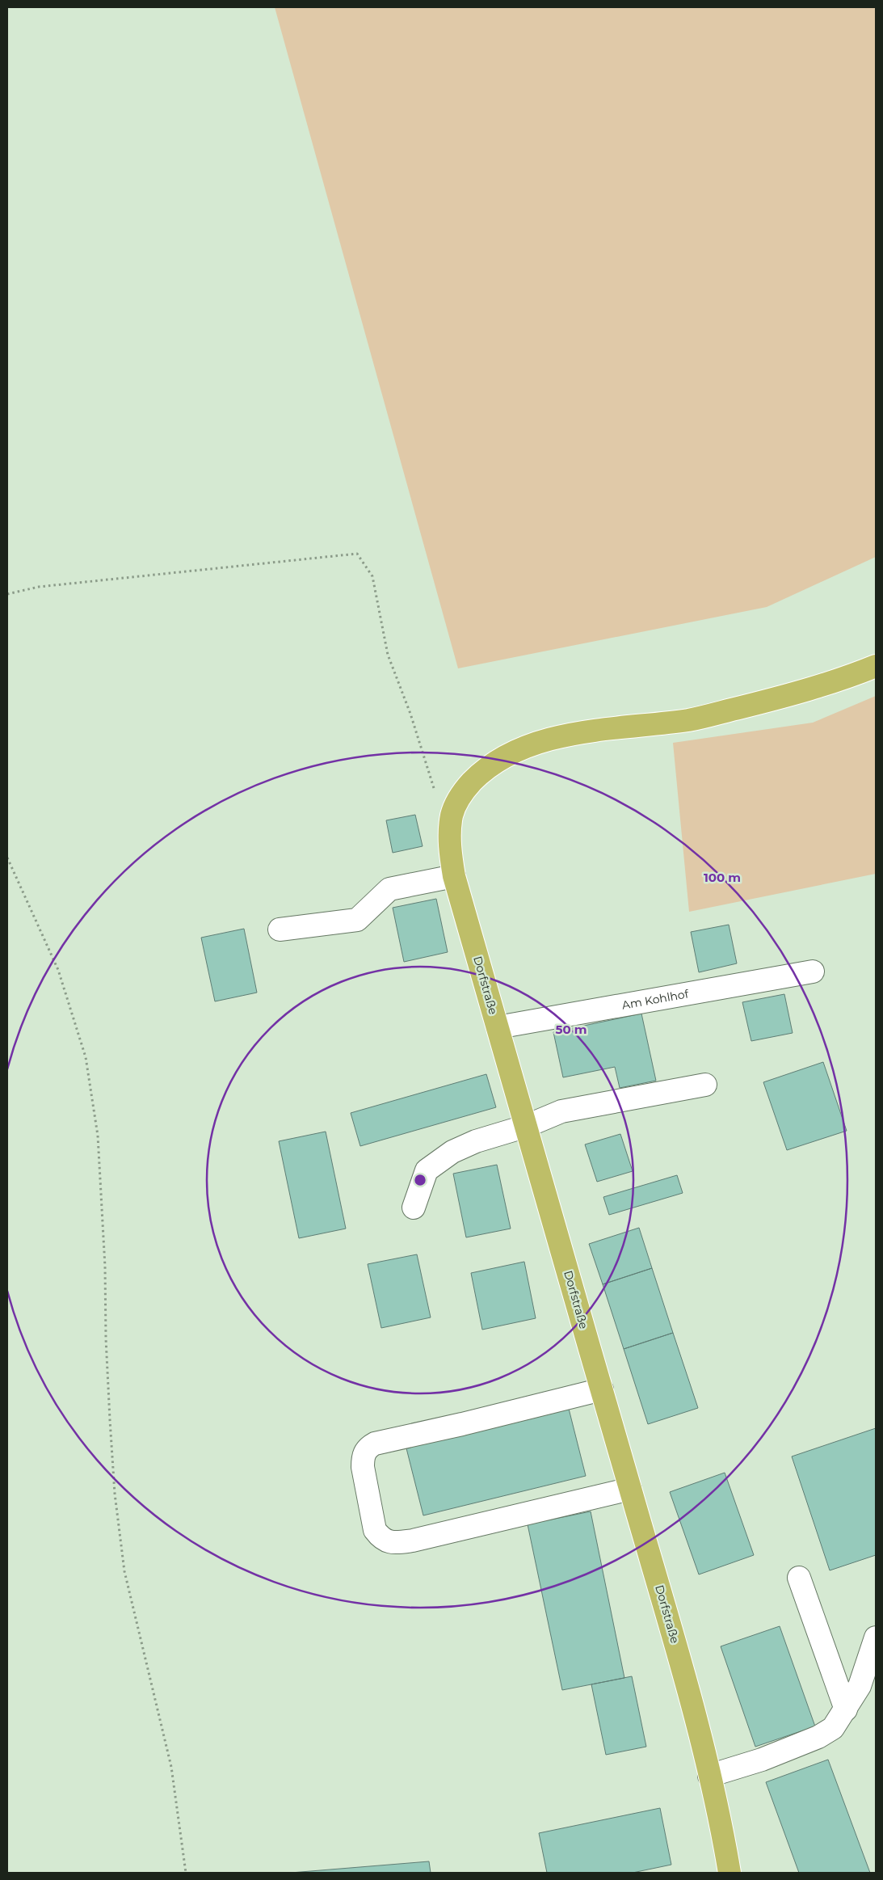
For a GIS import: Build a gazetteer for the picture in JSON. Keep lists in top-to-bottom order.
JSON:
{
  "streets": {
    "main road": ["Dorfstraße"],
    "street": ["Am Kohlhof"]
  },
  "crossings": [
    ["Dorfstraße", "Am Kohlhof"]
  ],
  "rings": ["100 m", "50 m"]
}
